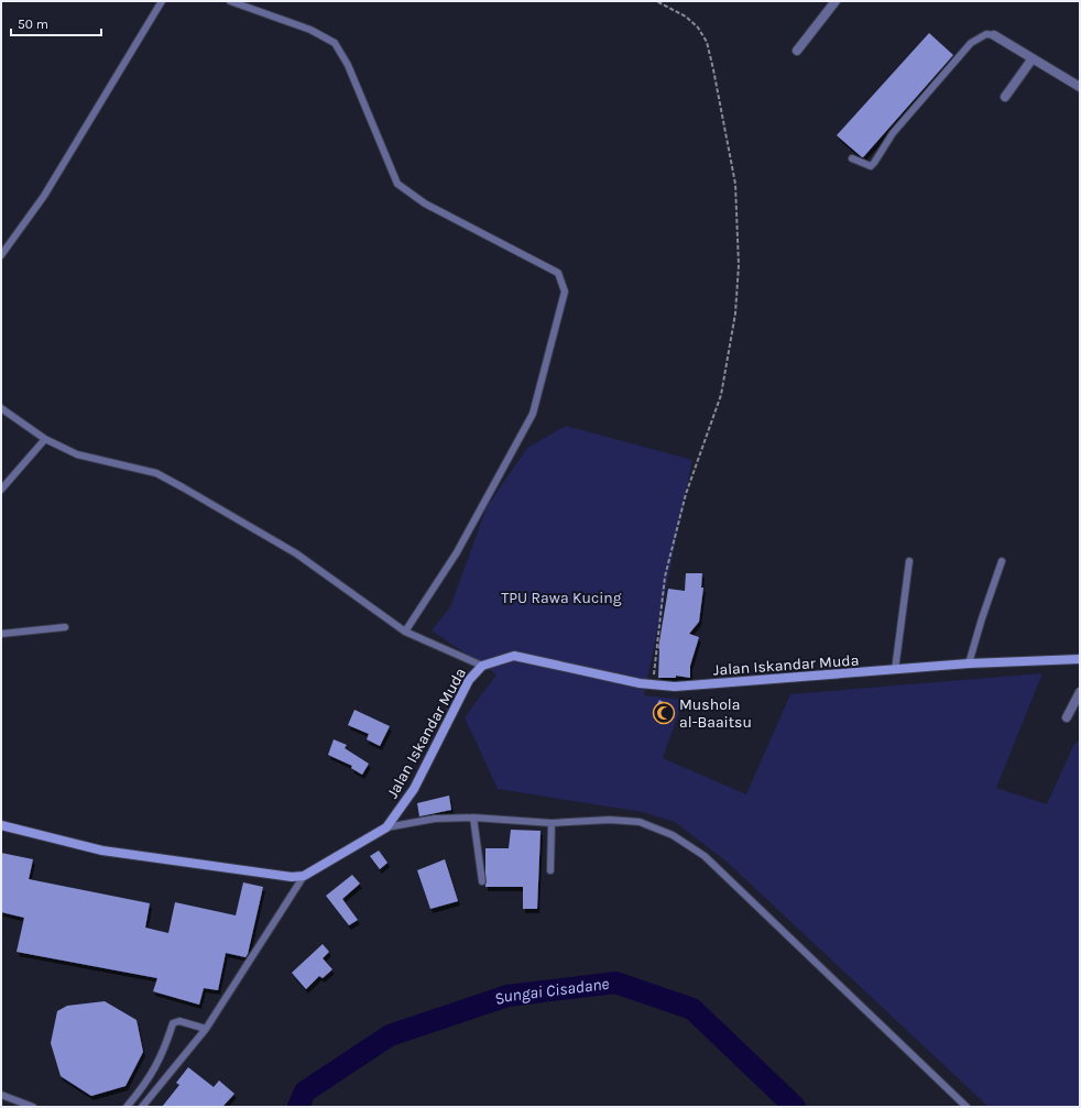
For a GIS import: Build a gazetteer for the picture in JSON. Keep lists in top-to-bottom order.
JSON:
{
  "streets": {
    "street": ["Jalan Iskandar Muda"]
  },
  "water": ["Sungai Cisadane"],
  "parks": ["TPU Rawa Kucing"],
  "places": {
    "mosque": ["Mushola al-Baaitsu"]
  },
  "scale_bar": "50 m"
}
